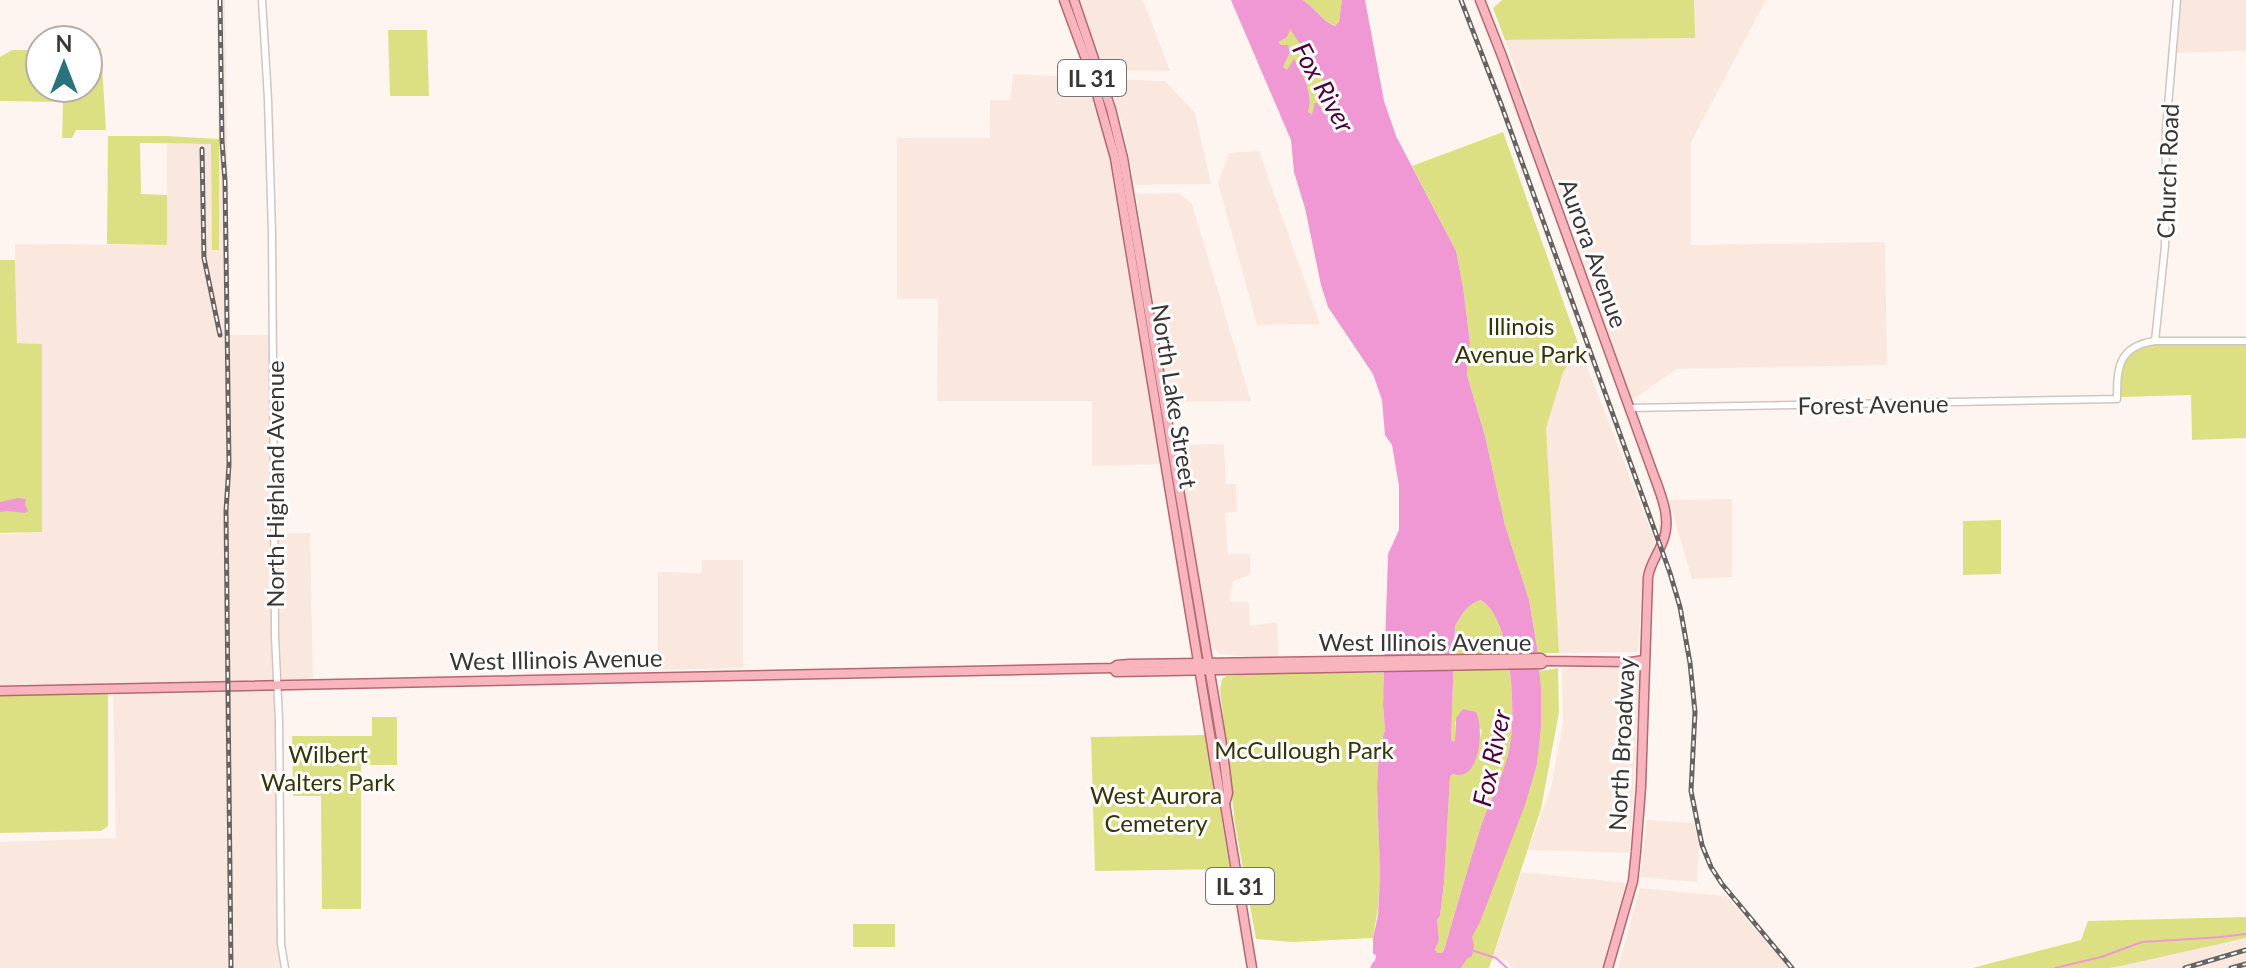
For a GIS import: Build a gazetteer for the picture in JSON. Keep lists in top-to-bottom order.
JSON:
{
  "streets": {
    "main road": [
      "IL 31",
      "Aurora Avenue",
      "North Lake Street",
      "West Illinois Avenue",
      "North Broadway"
    ],
    "street": ["Church Road", "Forest Avenue", "North Highland Avenue"]
  },
  "crossings": [
    ["Church Road", "Forest Avenue"],
    ["Aurora Avenue", "Forest Avenue"],
    ["Aurora Avenue", "North Broadway"],
    ["North Lake Street", "West Illinois Avenue"],
    ["North Highland Avenue", "West Illinois Avenue"],
    ["West Illinois Avenue", "North Broadway"]
  ],
  "water": ["Fox River"],
  "parks": [
    "Illinois Avenue Park",
    "McCullough Park",
    "Wilbert Walters Park",
    "West Aurora Cemetery"
  ],
  "north": "top"
}
